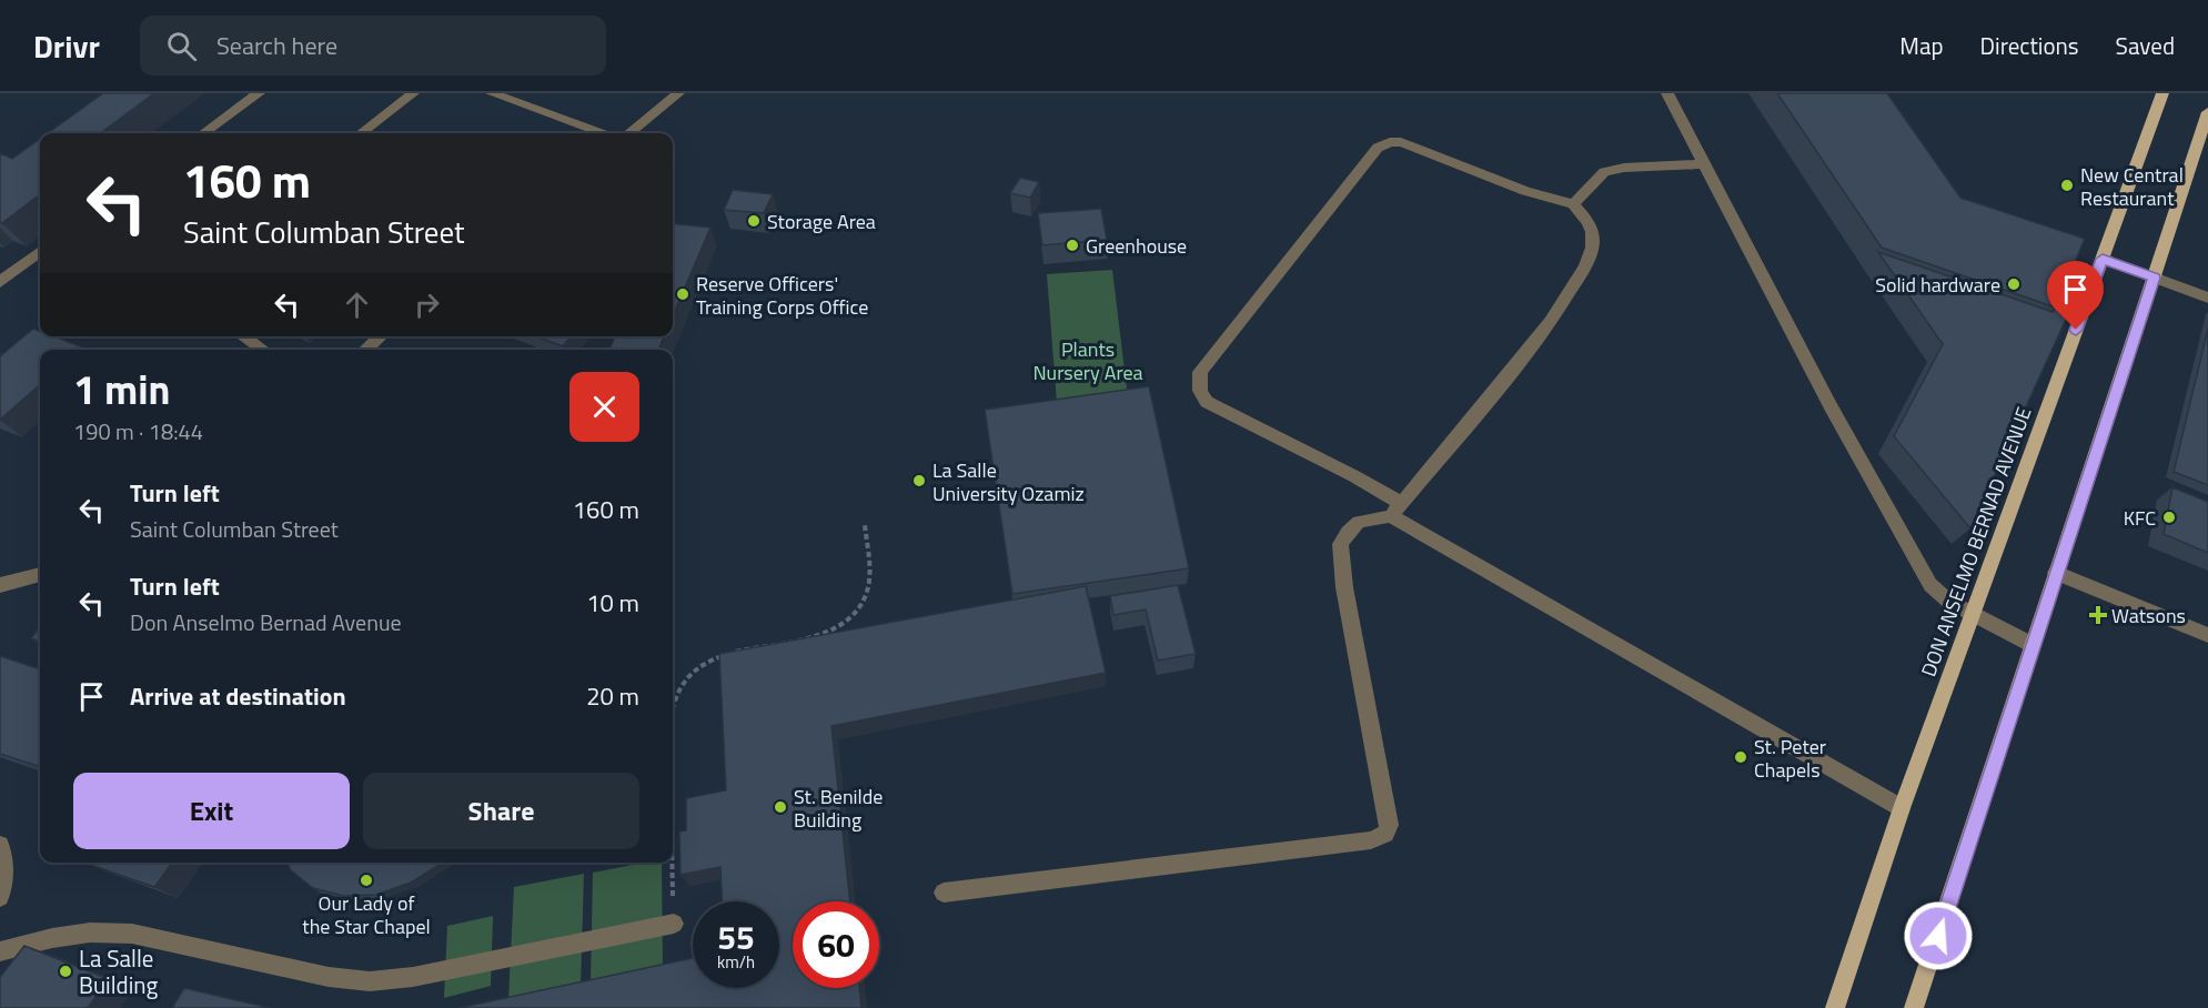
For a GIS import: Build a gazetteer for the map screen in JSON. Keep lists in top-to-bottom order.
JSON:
{
  "streets": {
    "main road": ["DON ANSELMO BERNAD AVENUE"]
  },
  "parks": ["Plants Nursery Area"],
  "places": {
    "other": [
      "New Central Restaurant",
      "Storage Area",
      "Greenhouse",
      "Solid hardware",
      "Reserve Officers' Training Corps Office",
      "La Salle University Ozamiz",
      "KFC",
      "St. Peter Chapels",
      "St. Benilde Building",
      "Our Lady of the Star Chapel",
      "La Salle Building"
    ],
    "health": ["Watsons"]
  },
  "page": {
    "header": "Drivr",
    "search": "Search here",
    "nav": ["Map", "Directions", "Saved"],
    "turn": ["160 m", "Saint Columban Street"],
    "heading": ["1 min", "190 m · 18:44"],
    "list": [
      {
        "name": "Turn left",
        "note": "Saint Columban Street",
        "value": "160 m"
      },
      {
        "name": "Turn left",
        "note": "Don Anselmo Bernad Avenue",
        "value": "10 m"
      },
      {
        "name": "Arrive at destination",
        "value": "20 m"
      }
    ],
    "buttons": ["Exit", "Share"],
    "speed": "55 km/h",
    "limit": "60"
  }
}
